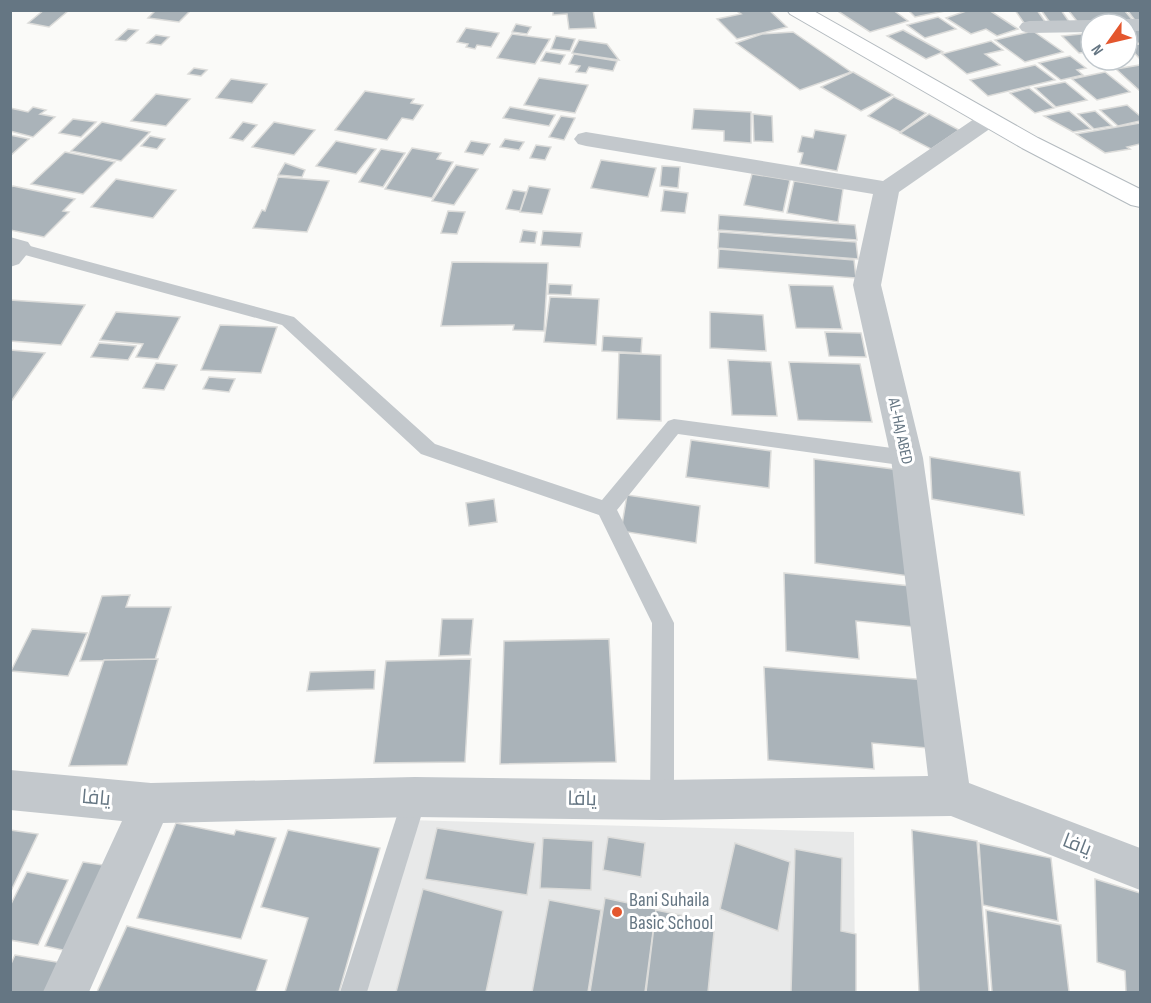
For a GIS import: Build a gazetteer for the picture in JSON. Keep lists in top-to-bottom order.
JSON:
{
  "streets": {
    "street": ["AL-HAJ ABED", "يافا"]
  },
  "crossings": [
    ["AL-HAJ ABED", "يافا"]
  ],
  "places": ["Bani Suhaila Basic School"],
  "north": "bottom left"
}
